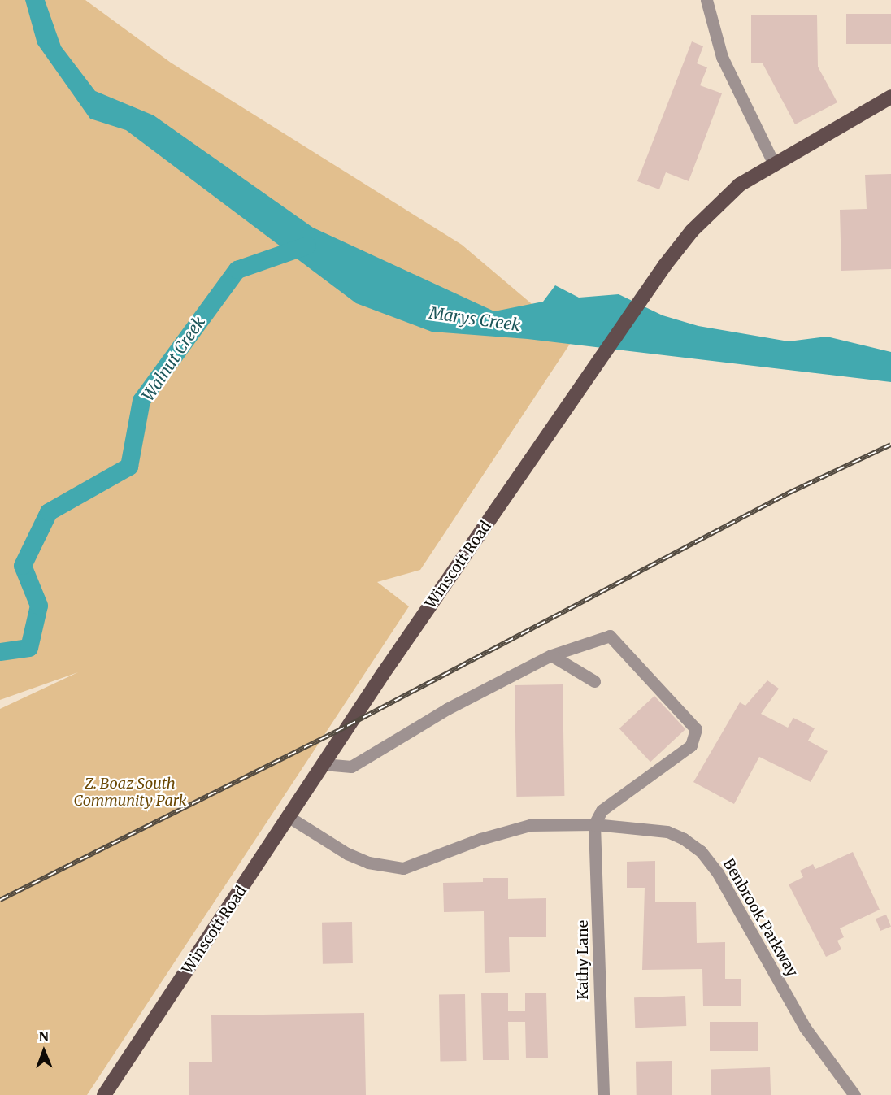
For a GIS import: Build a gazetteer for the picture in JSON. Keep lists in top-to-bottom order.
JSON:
{
  "streets": {
    "main road": ["Winscott Road"],
    "street": ["Benbrook Parkway", "Kathy Lane"]
  },
  "crossings": [
    ["Winscott Road", "Benbrook Parkway"],
    ["Benbrook Parkway", "Kathy Lane"]
  ],
  "water": ["Marys Creek", "Walnut Creek"],
  "parks": ["Z. Boaz South Community Park"],
  "north": "top"
}
